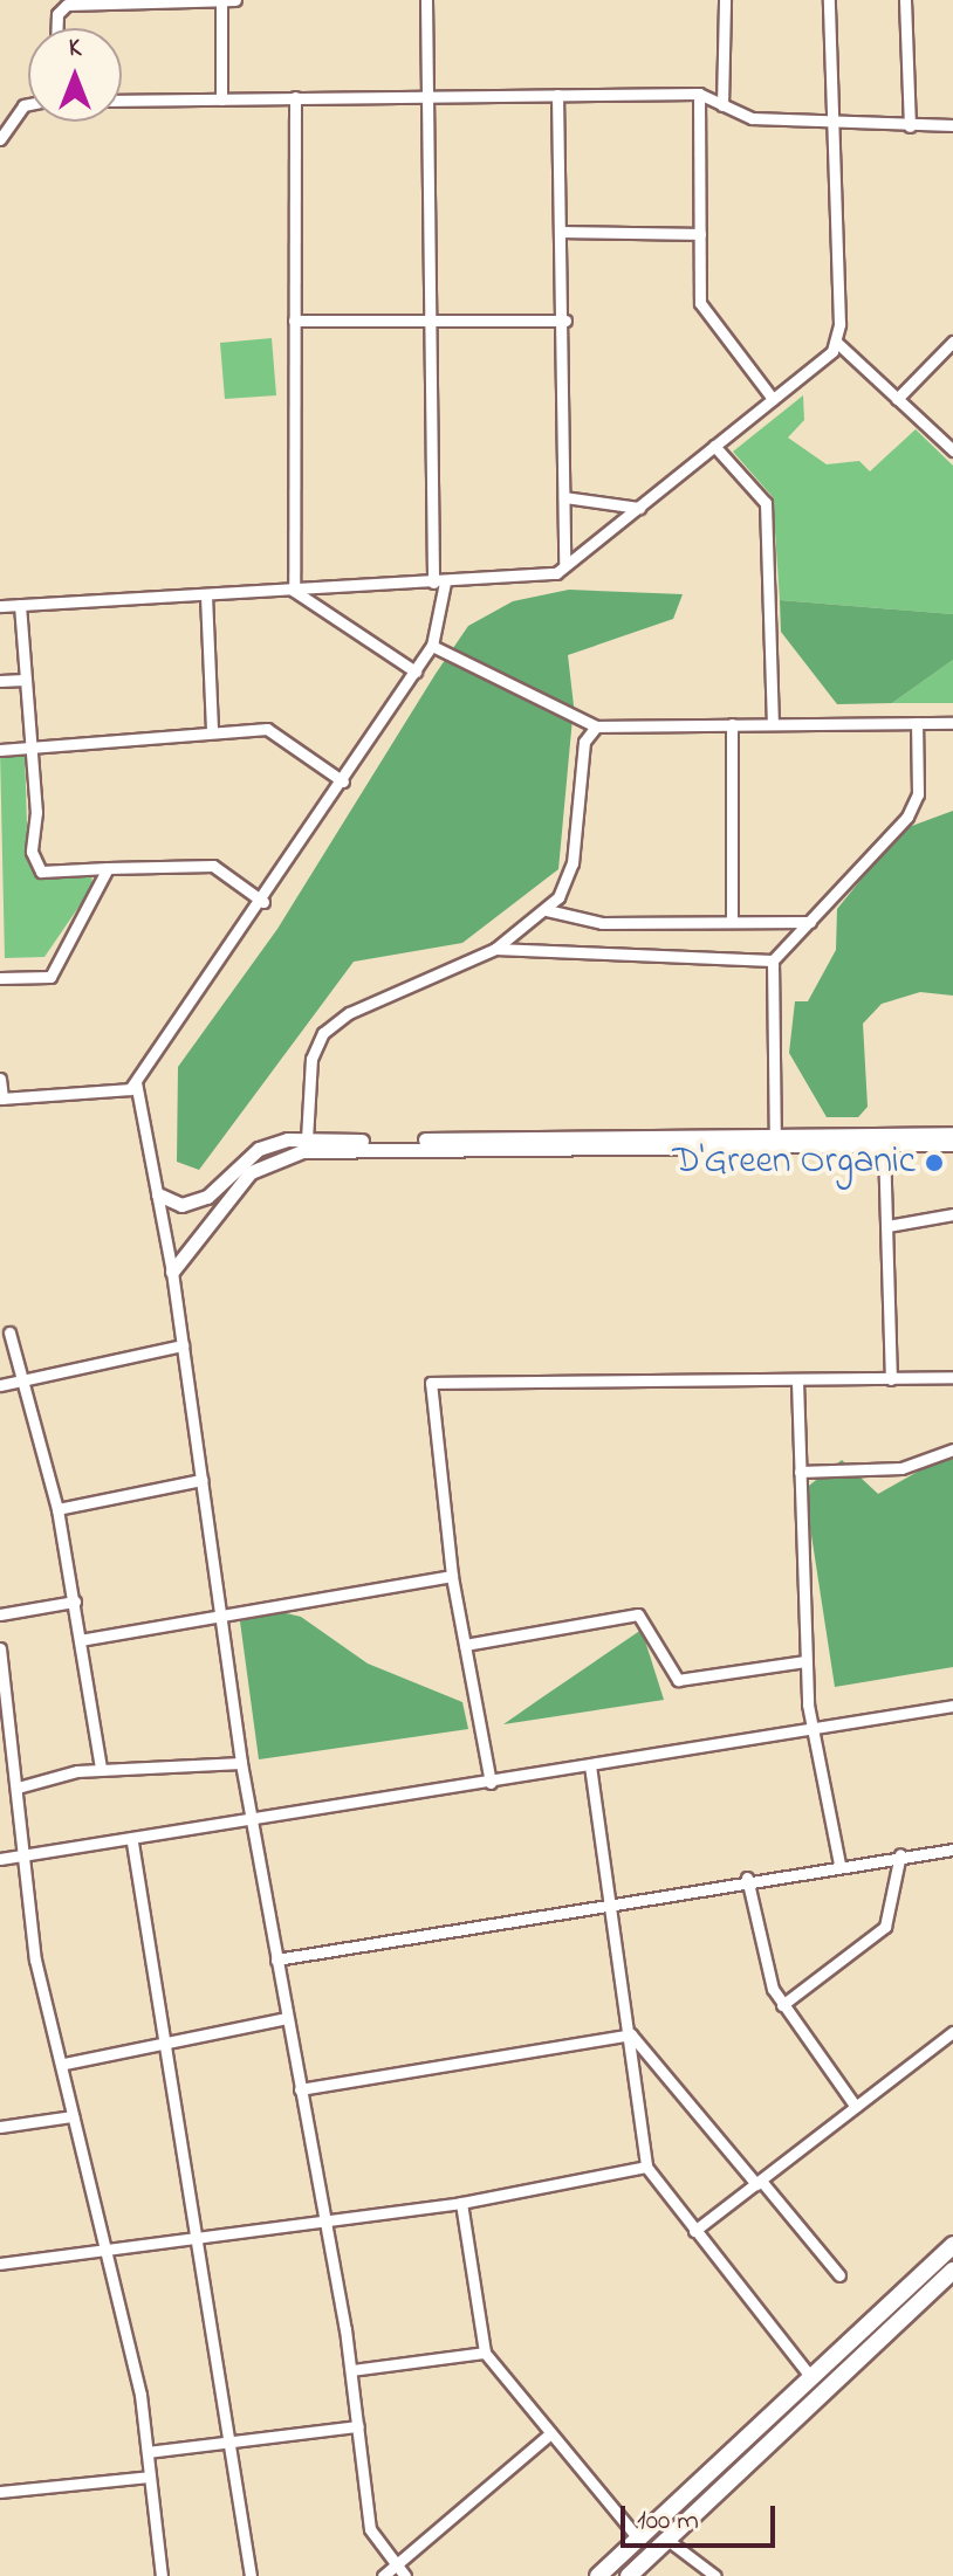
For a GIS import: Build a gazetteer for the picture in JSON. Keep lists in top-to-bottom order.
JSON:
{
  "places": ["D'Green Organic"],
  "scale_bar": "100 m",
  "north": "top"
}
